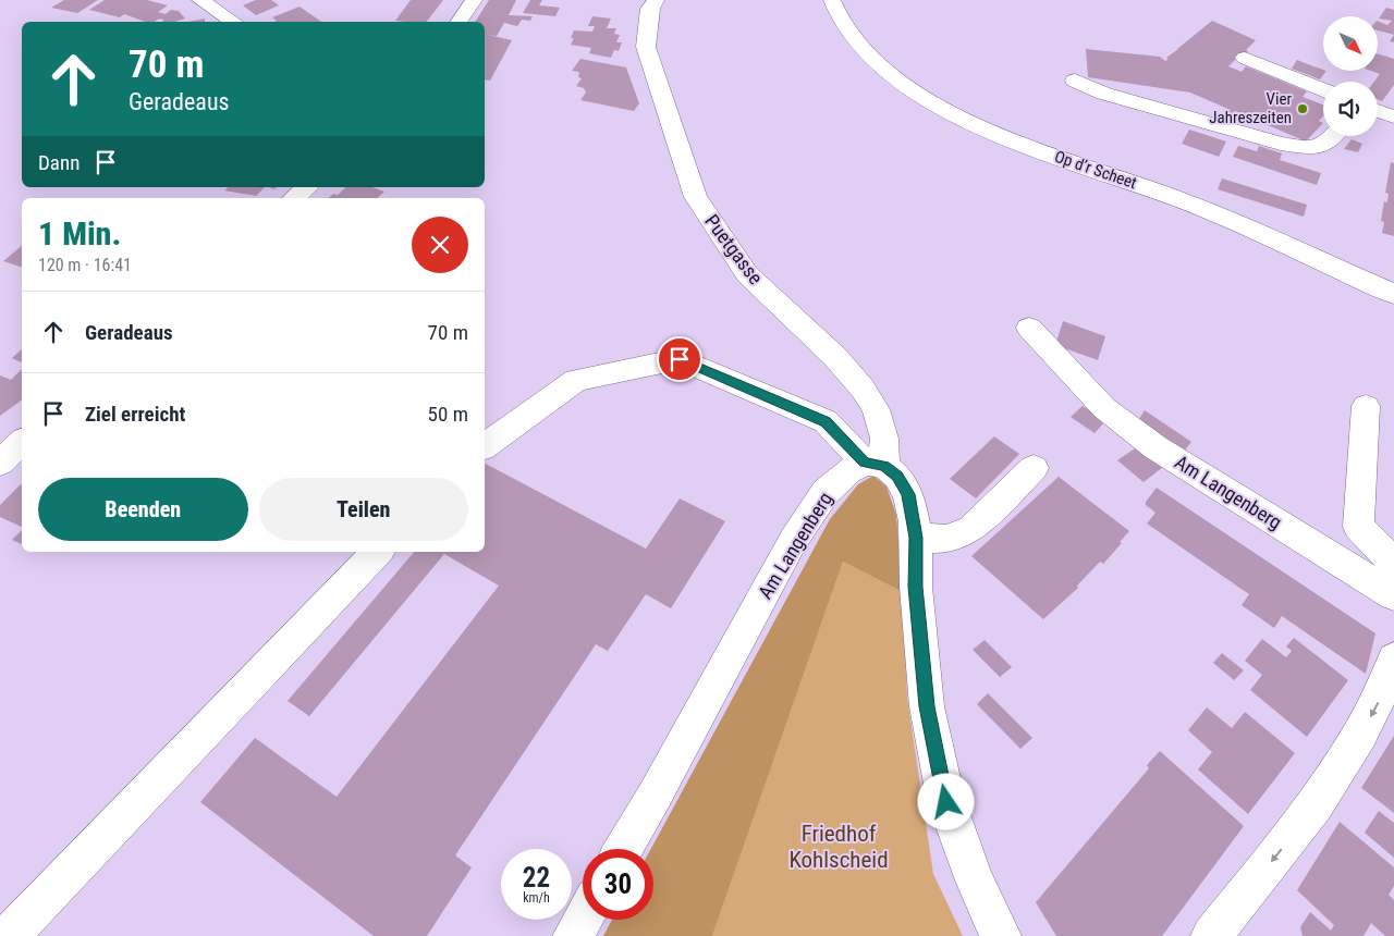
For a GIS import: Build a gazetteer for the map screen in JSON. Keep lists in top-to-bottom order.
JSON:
{
  "streets": {
    "street": ["Op d’r Scheet", "Puetgasse", "Am Langenberg"]
  },
  "crossings": [
    ["Puetgasse", "Am Langenberg"]
  ],
  "parks": ["Friedhof Kohlscheid"],
  "places": ["Vier Jahreszeiten"],
  "north": "bottom right",
  "page": {
    "turn": ["70 m", "Geradeaus"],
    "then": "Dann",
    "heading": ["1 Min.", "120 m · 16:41"],
    "list": [
      {
        "name": "Geradeaus",
        "value": "70 m"
      },
      {
        "name": "Ziel erreicht",
        "value": "50 m"
      }
    ],
    "buttons": ["Beenden", "Teilen"],
    "speed": "22 km/h",
    "limit": "30"
  }
}
